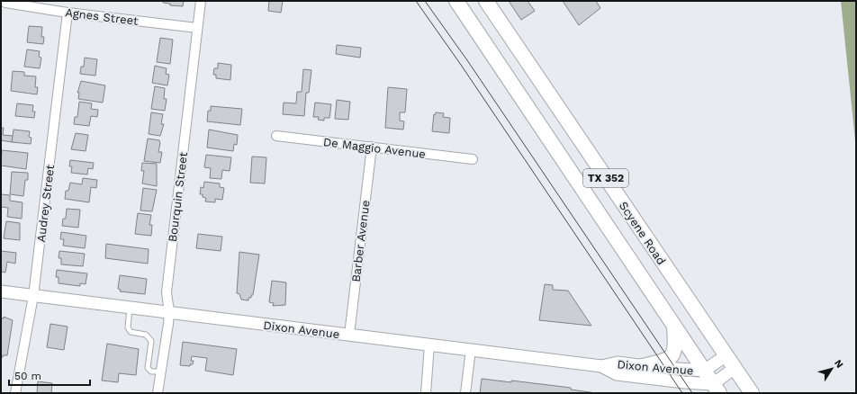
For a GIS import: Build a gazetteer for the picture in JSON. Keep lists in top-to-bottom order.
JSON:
{
  "streets": {
    "main road": ["TX 352", "Scyene Road"],
    "street": [
      "Agnes Street",
      "De Maggio Avenue",
      "Bourquin Street",
      "Audrey Street",
      "Barber Avenue",
      "Dixon Avenue"
    ]
  },
  "crossings": [
    ["Agnes Street", "Bourquin Street"],
    ["Agnes Street", "Audrey Street"],
    ["De Maggio Avenue", "Barber Avenue"],
    ["TX 352", "Dixon Avenue"],
    ["Bourquin Street", "Dixon Avenue"],
    ["Audrey Street", "Dixon Avenue"],
    ["Scyene Road", "Dixon Avenue"],
    ["Barber Avenue", "Dixon Avenue"]
  ],
  "scale_bar": "50 m",
  "north": "top right"
}
